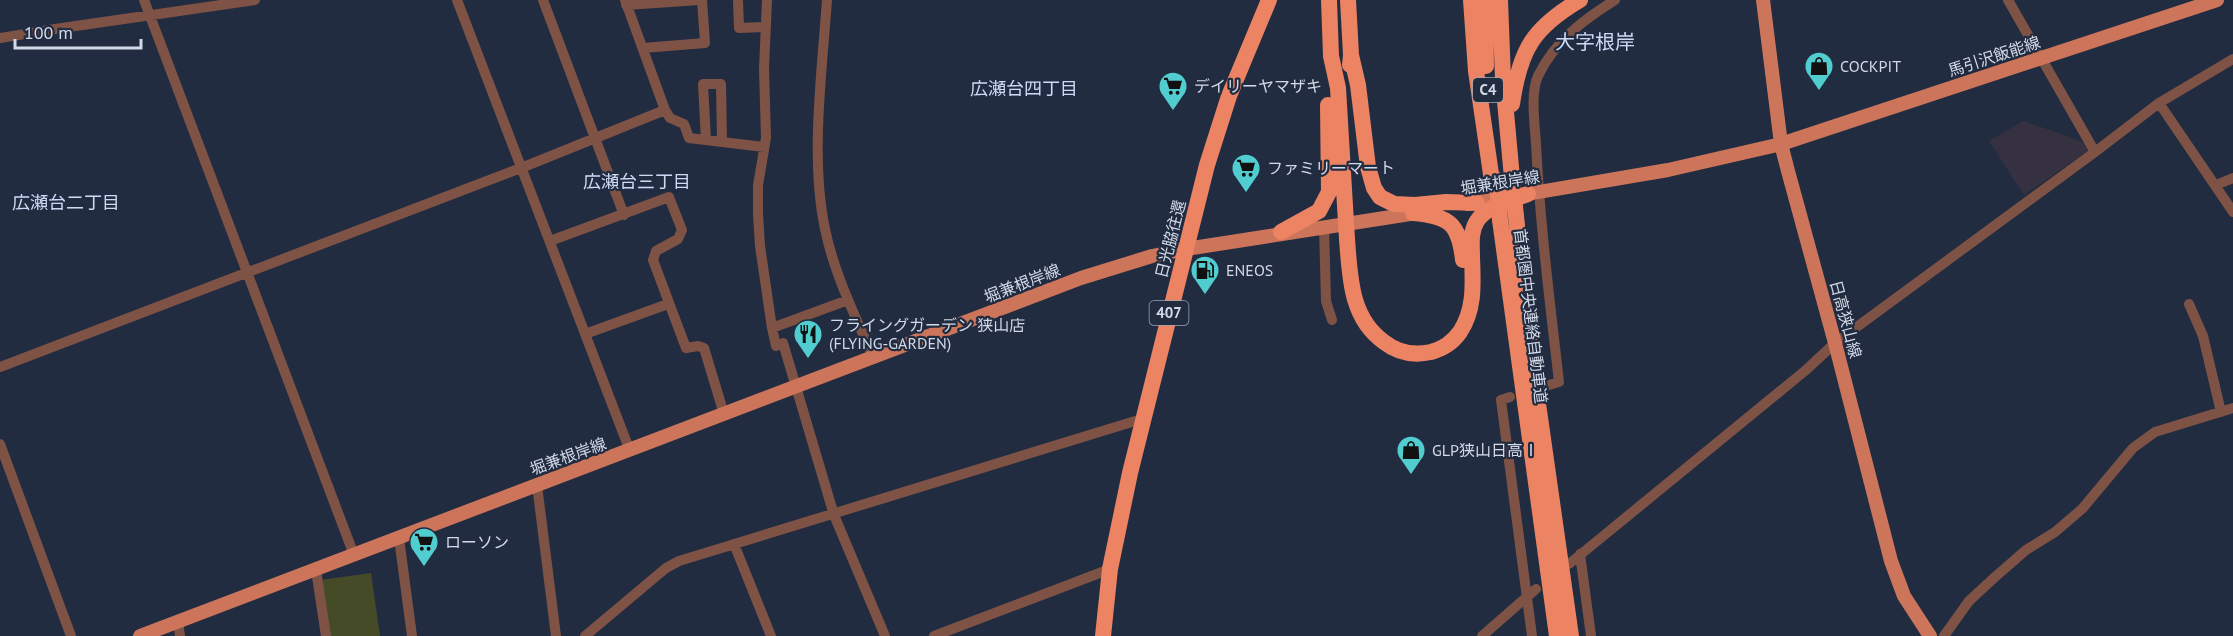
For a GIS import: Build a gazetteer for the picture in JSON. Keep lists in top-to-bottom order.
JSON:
{
  "streets": {
    "highway": [
      "C4",
      "日光脇往還",
      "407",
      "首都圏中央連絡自動車道"
    ],
    "main road": ["馬引沢飯能線", "堀兼根岸線", "日高狭山線"]
  },
  "crossings": [
    ["馬引沢飯能線", "堀兼根岸線"],
    ["馬引沢飯能線", "日高狭山線"],
    ["堀兼根岸線", "日光脇往還"],
    ["堀兼根岸線", "日高狭山線"]
  ],
  "districts": [
    "大字根岸",
    "広瀬台四丁目",
    "広瀬台三丁目",
    "広瀬台二丁目"
  ],
  "places": {
    "shop": ["COCKPIT", "GLP狭山日高Ⅰ"],
    "supermarket": ["デイリーヤマザキ", "ファミリーマート", "ローソン"],
    "fuel station": ["ENEOS"],
    "restaurant": ["フライングガーデン 狭山店 (FLYING-GARDEN)"]
  },
  "scale_bar": "100 m"
}
